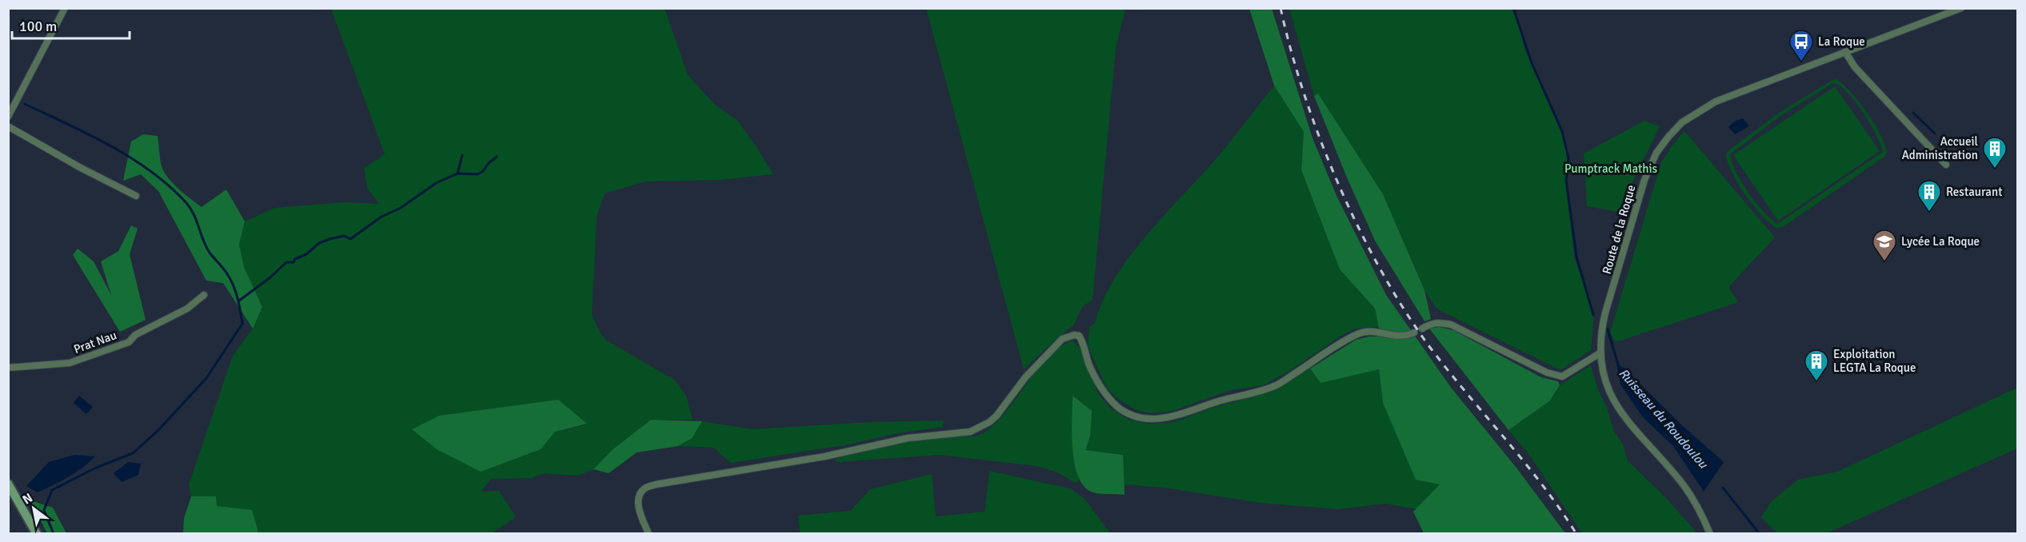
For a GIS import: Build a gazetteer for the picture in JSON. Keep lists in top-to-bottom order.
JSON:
{
  "streets": {
    "street": ["Route de la Roque", "Prat Nau"]
  },
  "water": ["Ruisseau du Roudoulou"],
  "parks": ["Pumptrack Mathis"],
  "places": {
    "bus stop": ["La Roque"],
    "building": ["Accueil Administration", "Restaurant", "Exploitation LEGTA La Roque"],
    "school or university": ["Lycée La Roque"]
  },
  "scale_bar": "100 m",
  "north": "top left"
}
